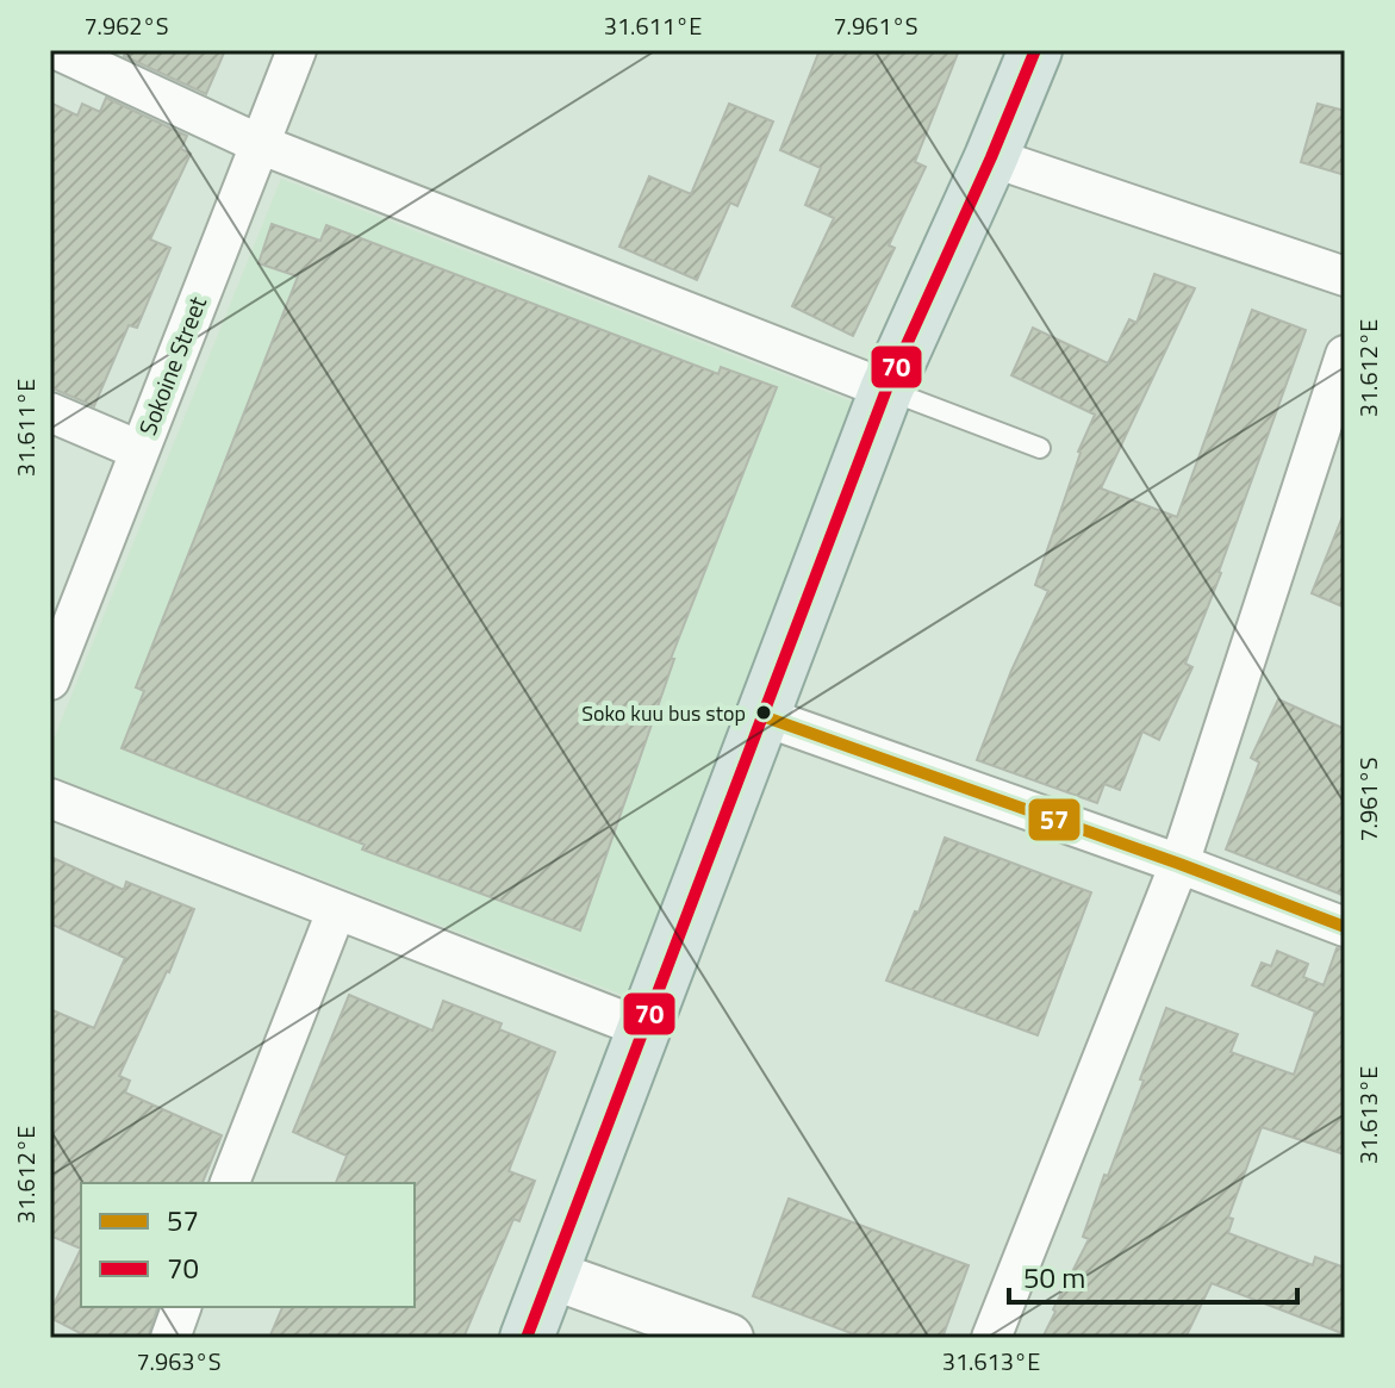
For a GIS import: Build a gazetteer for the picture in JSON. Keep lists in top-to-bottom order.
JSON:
{
  "streets": {
    "street": ["Sokoine Street"]
  },
  "places": ["Soko kuu bus stop"],
  "lines": ["transit line 70", "transit line 57"],
  "legend": ["57", "70"],
  "scale_bar": "50 m",
  "coordinates": [
    "7.962°S",
    "31.611°E",
    "7.961°S",
    "31.612°E",
    "31.613°E",
    "7.963°S"
  ]
}
